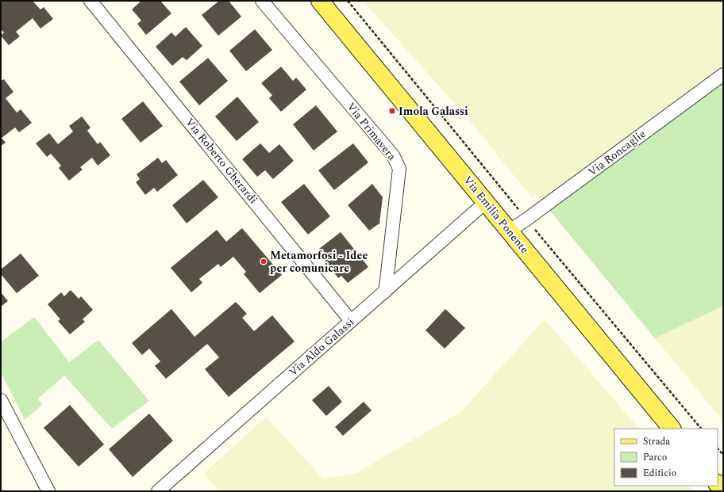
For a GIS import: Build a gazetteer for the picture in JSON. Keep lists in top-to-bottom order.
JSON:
{
  "streets": {
    "main road": ["Via Emilia Ponente"],
    "street": [
      "Via Primavera",
      "Via Roncaglie",
      "Via Roberto Gherardi",
      "Via Aldo Galassi"
    ]
  },
  "crossings": [
    ["Via Primavera", "Via Aldo Galassi"],
    ["Via Roncaglie", "Via Emilia Ponente"],
    ["Via Roberto Gherardi", "Via Aldo Galassi"],
    ["Via Emilia Ponente", "Via Aldo Galassi"]
  ],
  "places": {
    "transit": ["Imola Galassi"],
    "other": ["Metamorfosi - Idee per comunicare"]
  },
  "legend": ["Strada", "Parco", "Edificio"]
}
